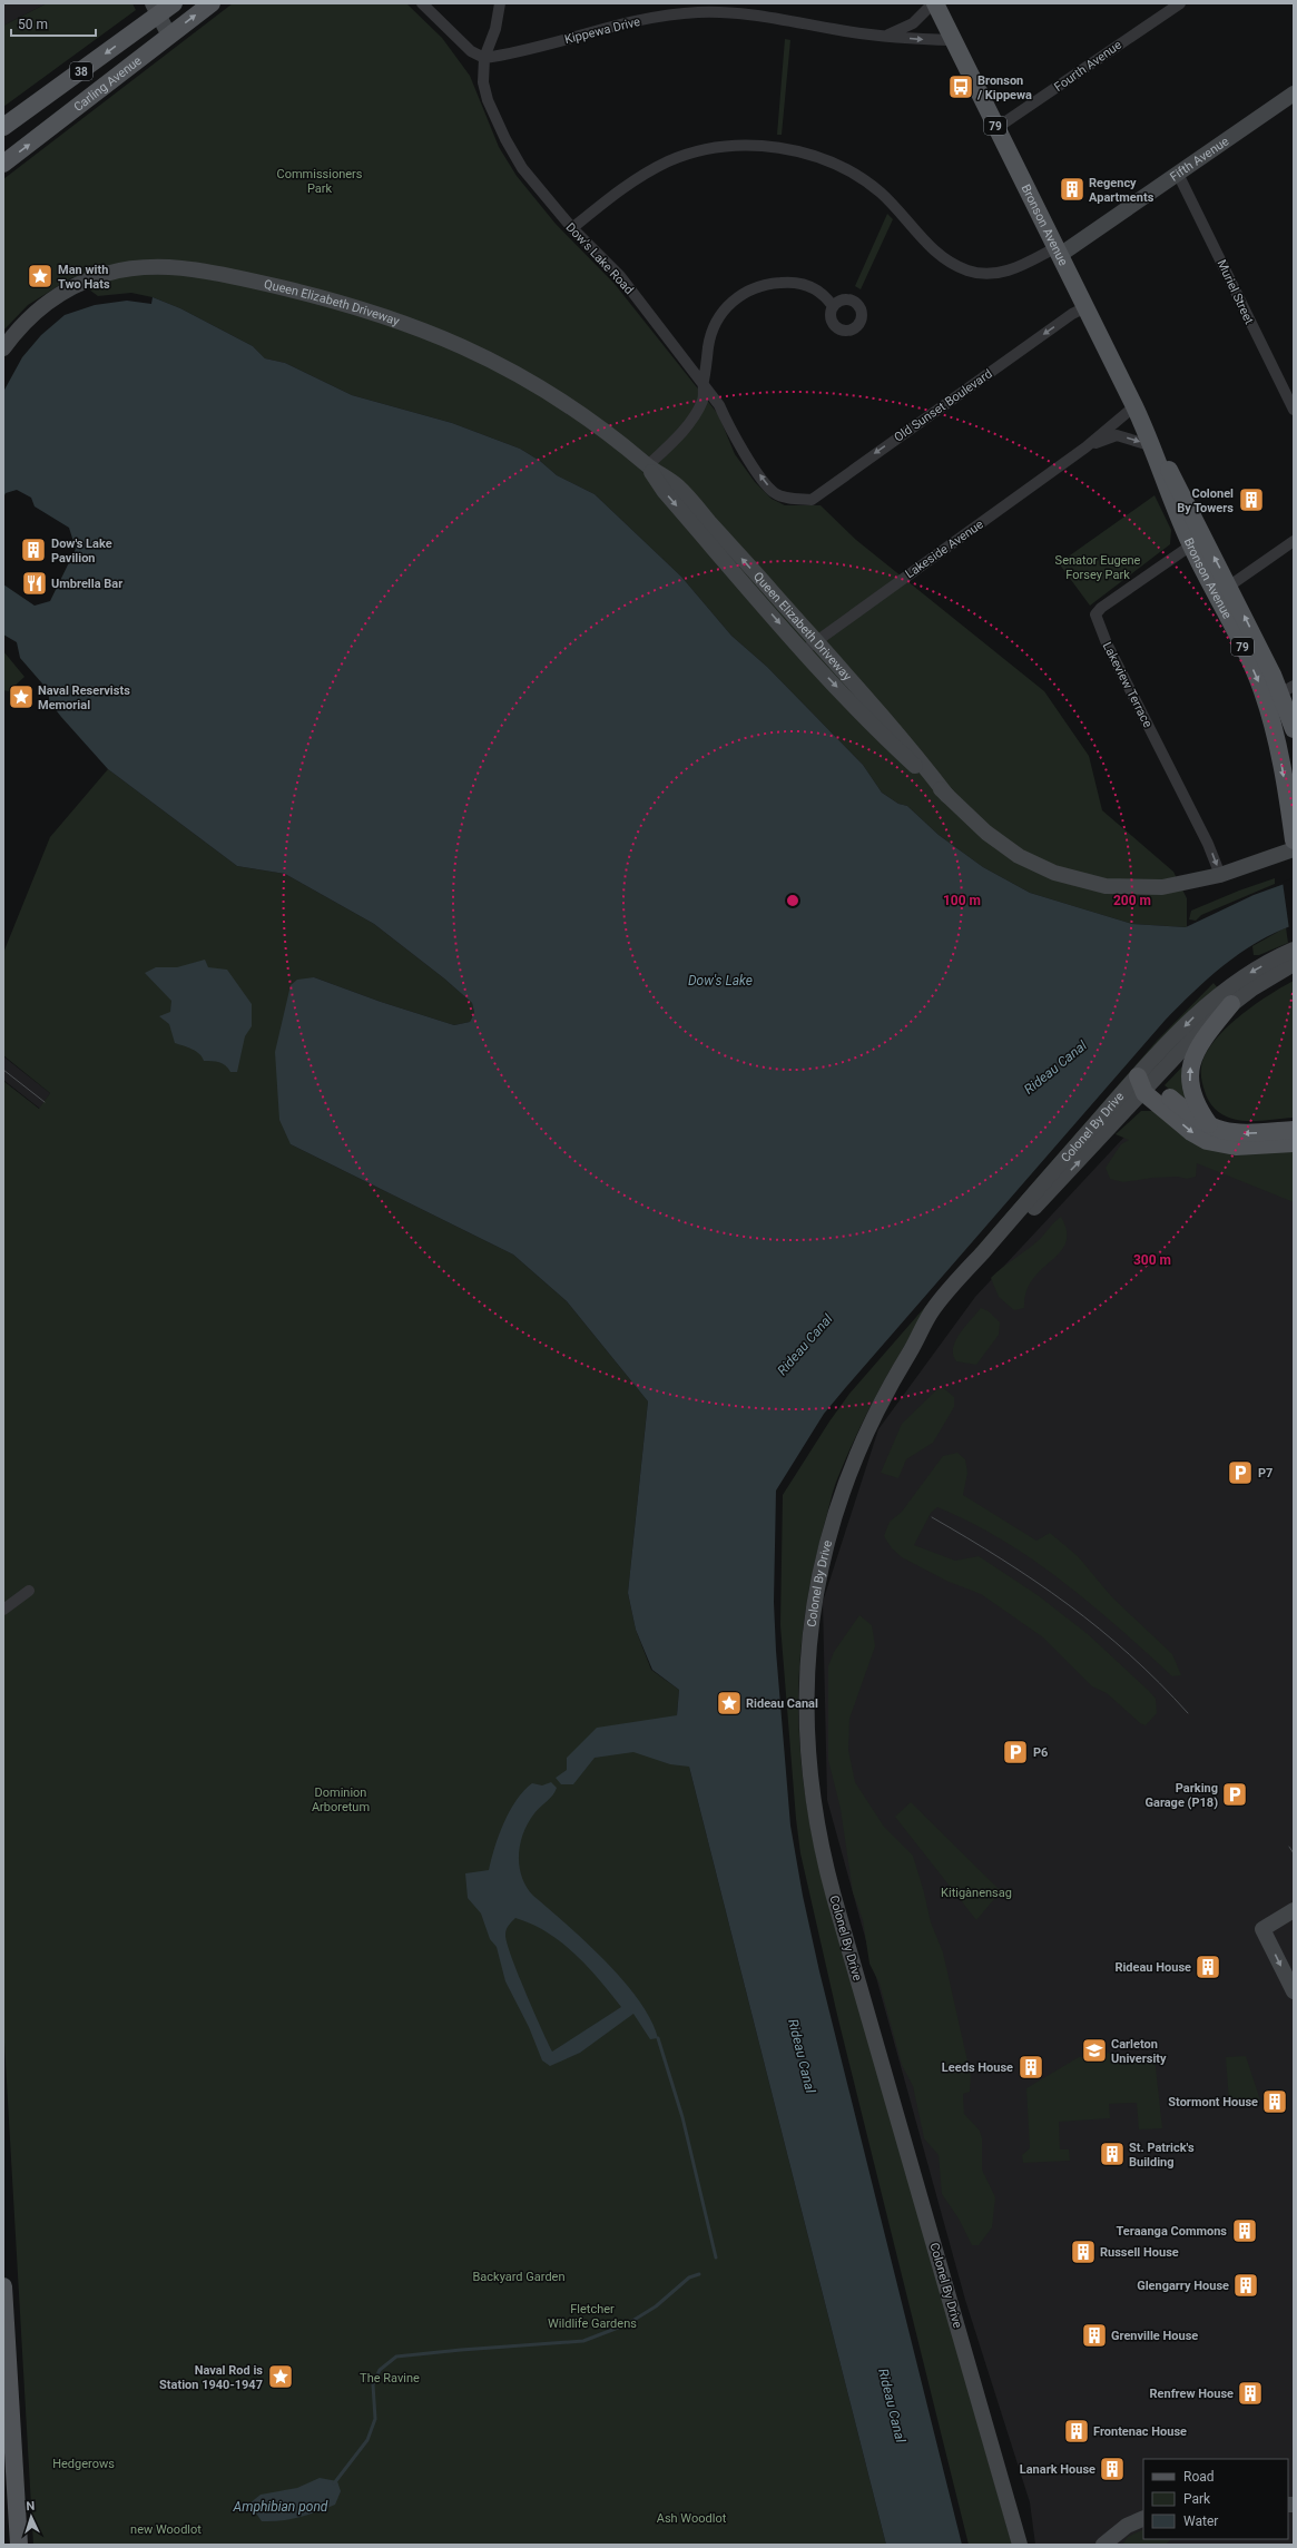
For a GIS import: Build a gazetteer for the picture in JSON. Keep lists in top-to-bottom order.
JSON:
{
  "streets": {
    "main road": [
      "38",
      "Carling Avenue",
      "79",
      "Fifth Avenue",
      "Bronson Avenue",
      "Queen Elizabeth Driveway",
      "Colonel By Drive"
    ],
    "street": [
      "Kippewa Drive",
      "Fourth Avenue",
      "Dow's Lake Road",
      "Muriel Street",
      "Old Sunset Boulevard",
      "Lakeside Avenue",
      "Lakeview Terrace"
    ]
  },
  "crossings": [
    ["Kippewa Drive", "Bronson Avenue"],
    ["Kippewa Drive", "Dow's Lake Road"],
    ["Fourth Avenue", "Bronson Avenue"],
    ["Fifth Avenue", "Bronson Avenue"],
    ["Fifth Avenue", "Muriel Street"],
    ["Bronson Avenue", "Old Sunset Boulevard"],
    ["Bronson Avenue", "Lakeside Avenue"],
    ["Bronson Avenue", "Lakeview Terrace"],
    ["Dow's Lake Road", "Old Sunset Boulevard"],
    ["Queen Elizabeth Driveway", "Lakeside Avenue"],
    ["Queen Elizabeth Driveway", "Lakeview Terrace"]
  ],
  "one_way": ["Old Sunset Boulevard", "Lakeview Terrace"],
  "water": ["Dow's Lake", "Rideau Canal", "Amphibian pond"],
  "parks": [
    "Commissioners Park",
    "Senator Eugene Forsey Park",
    "Dominion Arboretum",
    "Kitigànensag",
    "Backyard Garden",
    "Fletcher Wildlife Gardens",
    "The Ravine",
    "Hedgerows",
    "Ash Woodlot",
    "new Woodlot"
  ],
  "places": {
    "bus stop": ["Bronson / Kippewa"],
    "building": [
      "Regency Apartments",
      "Colonel By Towers",
      "Dow's Lake Pavilion",
      "Rideau House",
      "Leeds House",
      "Stormont House",
      "St. Patrick's Building",
      "Teraanga Commons",
      "Russell House",
      "Glengarry House",
      "Grenville House",
      "Renfrew House",
      "Frontenac House",
      "Lanark House"
    ],
    "place": [
      "Man with Two Hats",
      "Naval Reservists Memorial",
      "Rideau Canal",
      "Naval Rod is Station 1940-1947"
    ],
    "restaurant": ["Umbrella Bar"],
    "parking": ["P7", "P6", "Parking Garage (P18)"],
    "school or university": ["Carleton University"]
  },
  "legend": ["Road", "Park", "Water"],
  "scale_bar": "50 m",
  "north": "top",
  "rings": ["100 m", "200 m", "300 m"]
}
